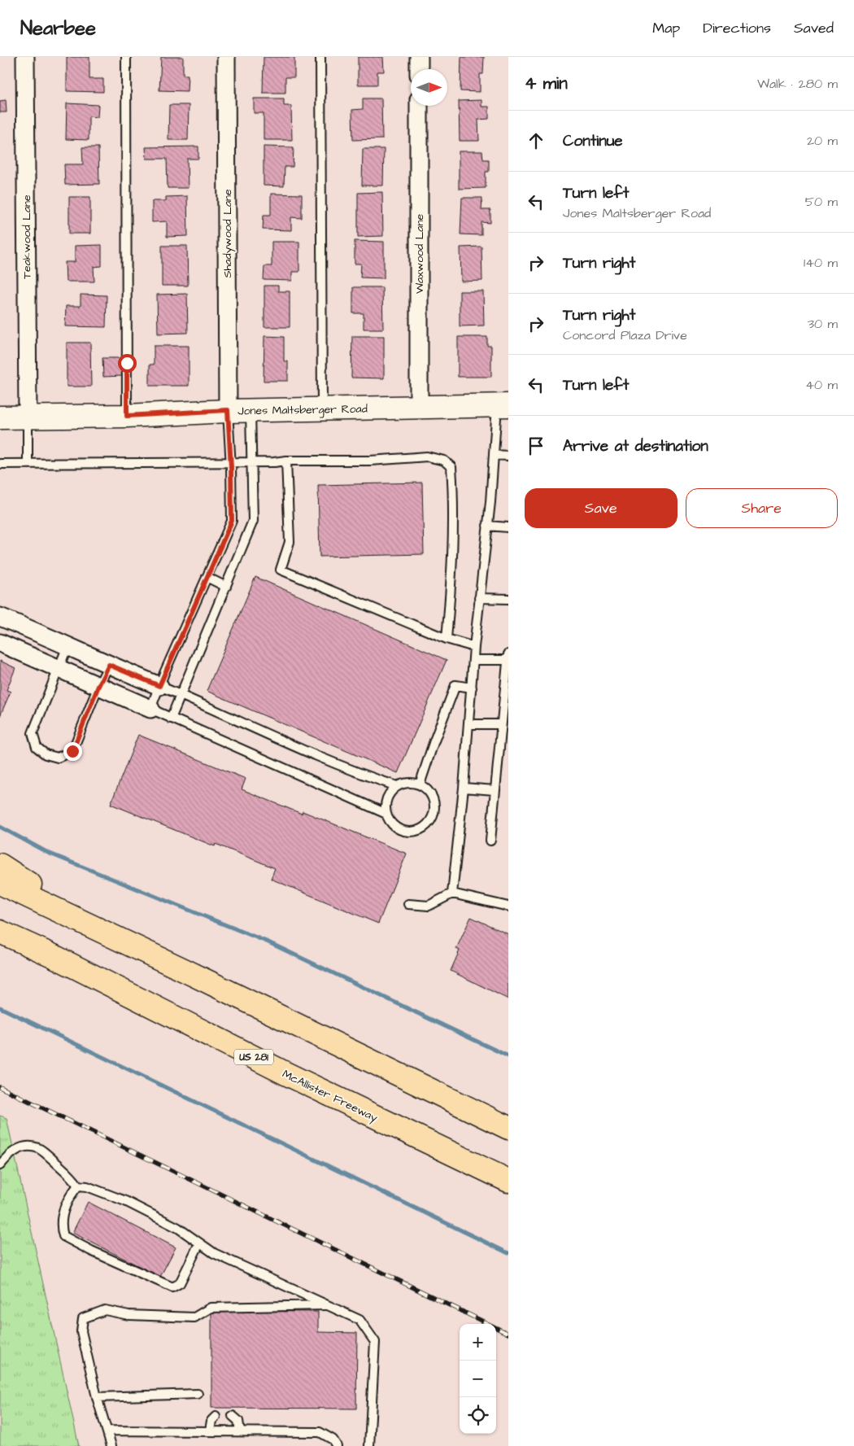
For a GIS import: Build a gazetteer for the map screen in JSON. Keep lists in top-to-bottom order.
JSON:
{
  "streets": {
    "highway": ["US 281", "McAllister Freeway"],
    "main road": ["Jones Maltsberger Road"],
    "street": ["Shadywood Lane", "Teakwood Lane", "Waxwood Lane"]
  },
  "crossings": [
    ["Shadywood Lane", "Jones Maltsberger Road"],
    ["Teakwood Lane", "Jones Maltsberger Road"],
    ["Waxwood Lane", "Jones Maltsberger Road"]
  ],
  "north": "right",
  "page": {
    "header": "Nearbee",
    "nav": ["Map", "Directions", "Saved"],
    "heading": ["4 min", "Walk · 280 m"],
    "list": [
      ["Continue", "20 m"],
      ["Turn left", "Jones Maltsberger Road", "50 m"],
      ["Turn right", "140 m"],
      ["Turn right", "Concord Plaza Drive", "30 m"],
      ["Turn left", "40 m"],
      "Arrive at destination"
    ],
    "buttons": ["Save", "Share"],
    "map_buttons": ["+", "−"]
  }
}
